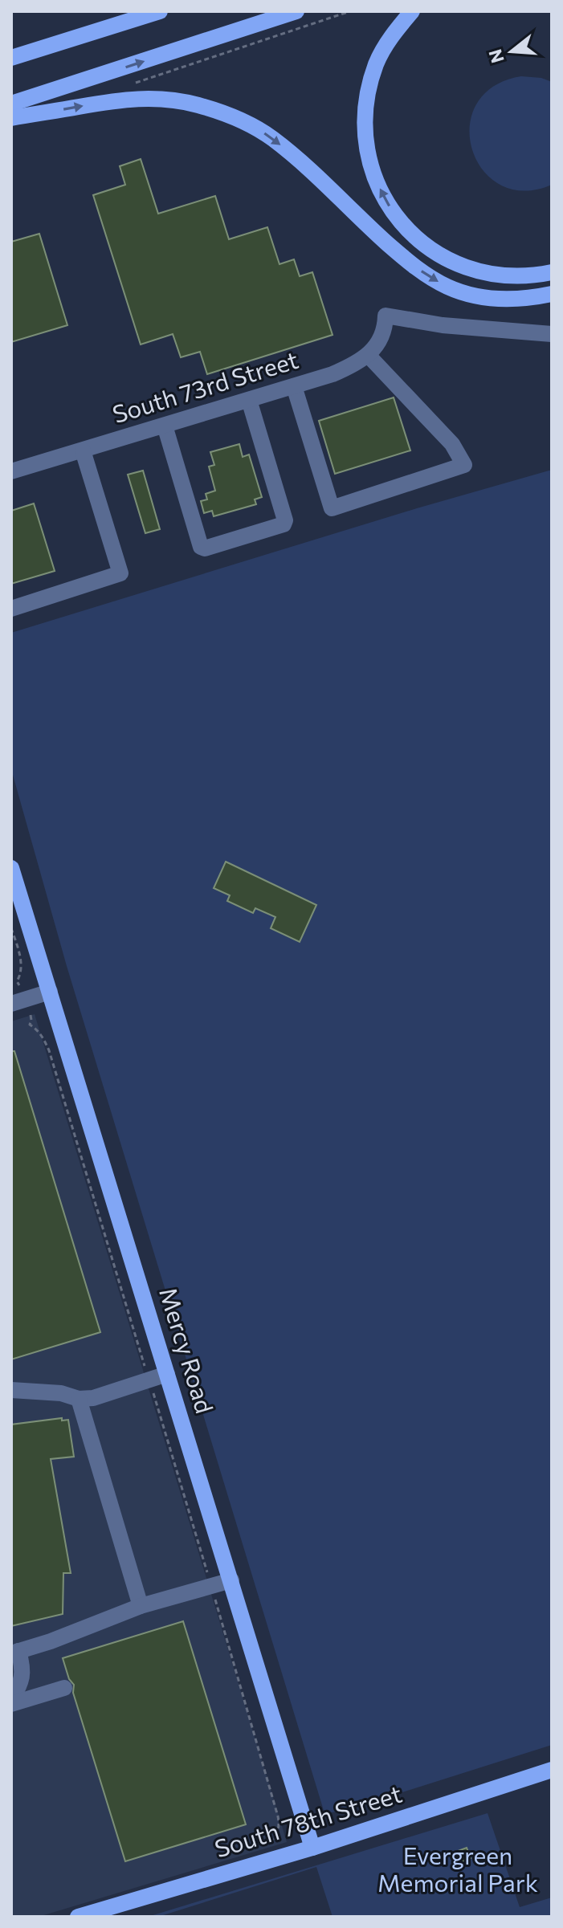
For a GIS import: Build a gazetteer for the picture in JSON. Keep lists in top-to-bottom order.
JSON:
{
  "streets": {
    "main road": ["Mercy Road", "South 78th Street"],
    "street": ["South 73rd Street"]
  },
  "crossings": [
    ["Mercy Road", "South 78th Street"]
  ],
  "parks": ["Evergreen Memorial Park"],
  "north": "left"
}
